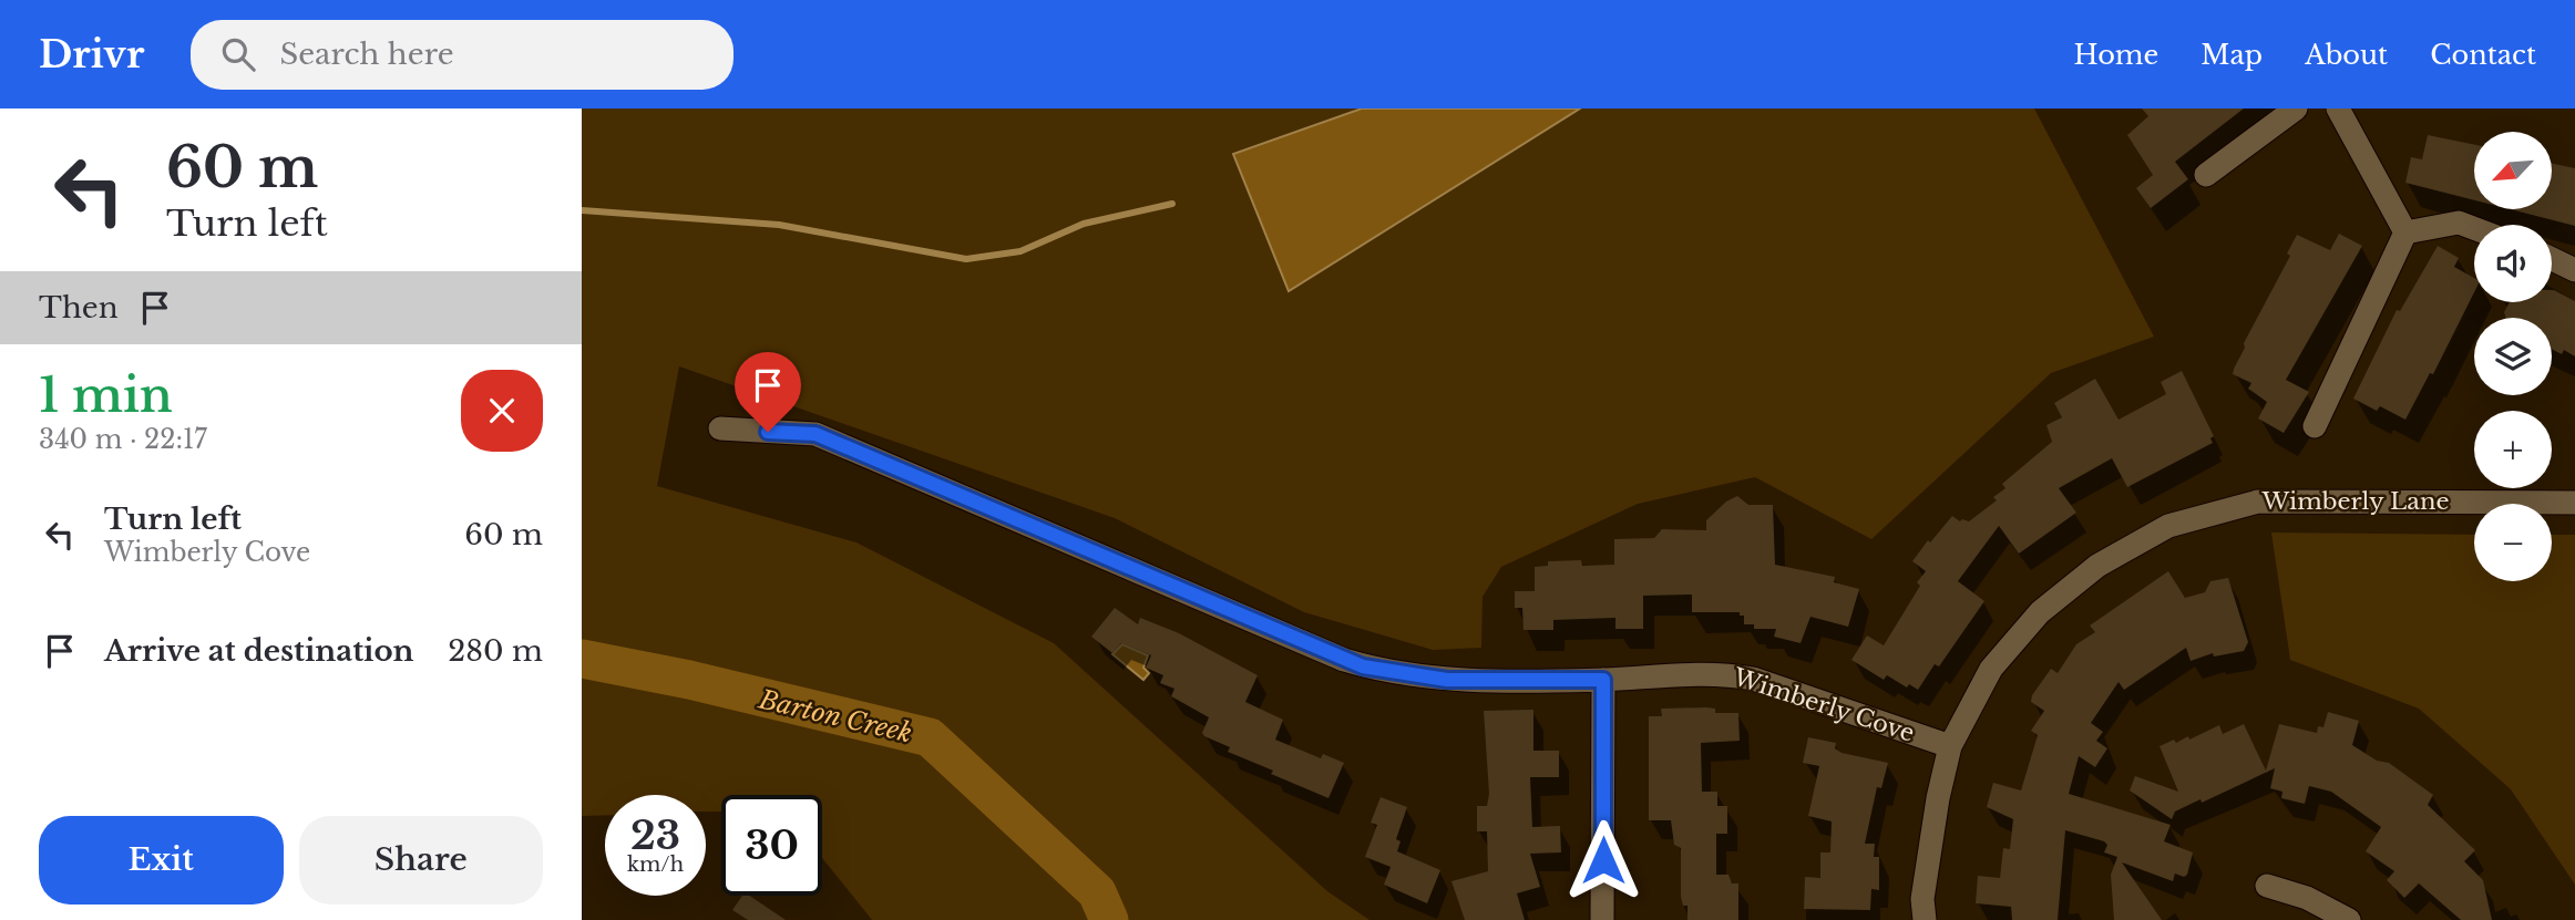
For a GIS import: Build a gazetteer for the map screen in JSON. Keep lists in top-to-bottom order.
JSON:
{
  "streets": {
    "street": ["Wimberly Lane", "Wimberly Cove"]
  },
  "crossings": [
    ["Wimberly Lane", "Wimberly Cove"]
  ],
  "water": ["Barton Creek"],
  "north": "bottom left",
  "page": {
    "header": "Drivr",
    "search": "Search here",
    "nav": [
      "Home",
      "Map",
      "About",
      "Contact"
    ],
    "turn": ["60 m", "Turn left"],
    "map_buttons": ["+", "−"],
    "then": "Then",
    "heading": ["1 min", "340 m · 22:17"],
    "list": [
      {
        "name": "Turn left",
        "note": "Wimberly Cove",
        "value": "60 m"
      },
      {
        "name": "Arrive at destination",
        "value": "280 m"
      }
    ],
    "speed": "23 km/h",
    "limit": "30",
    "buttons": ["Exit", "Share"]
  }
}
